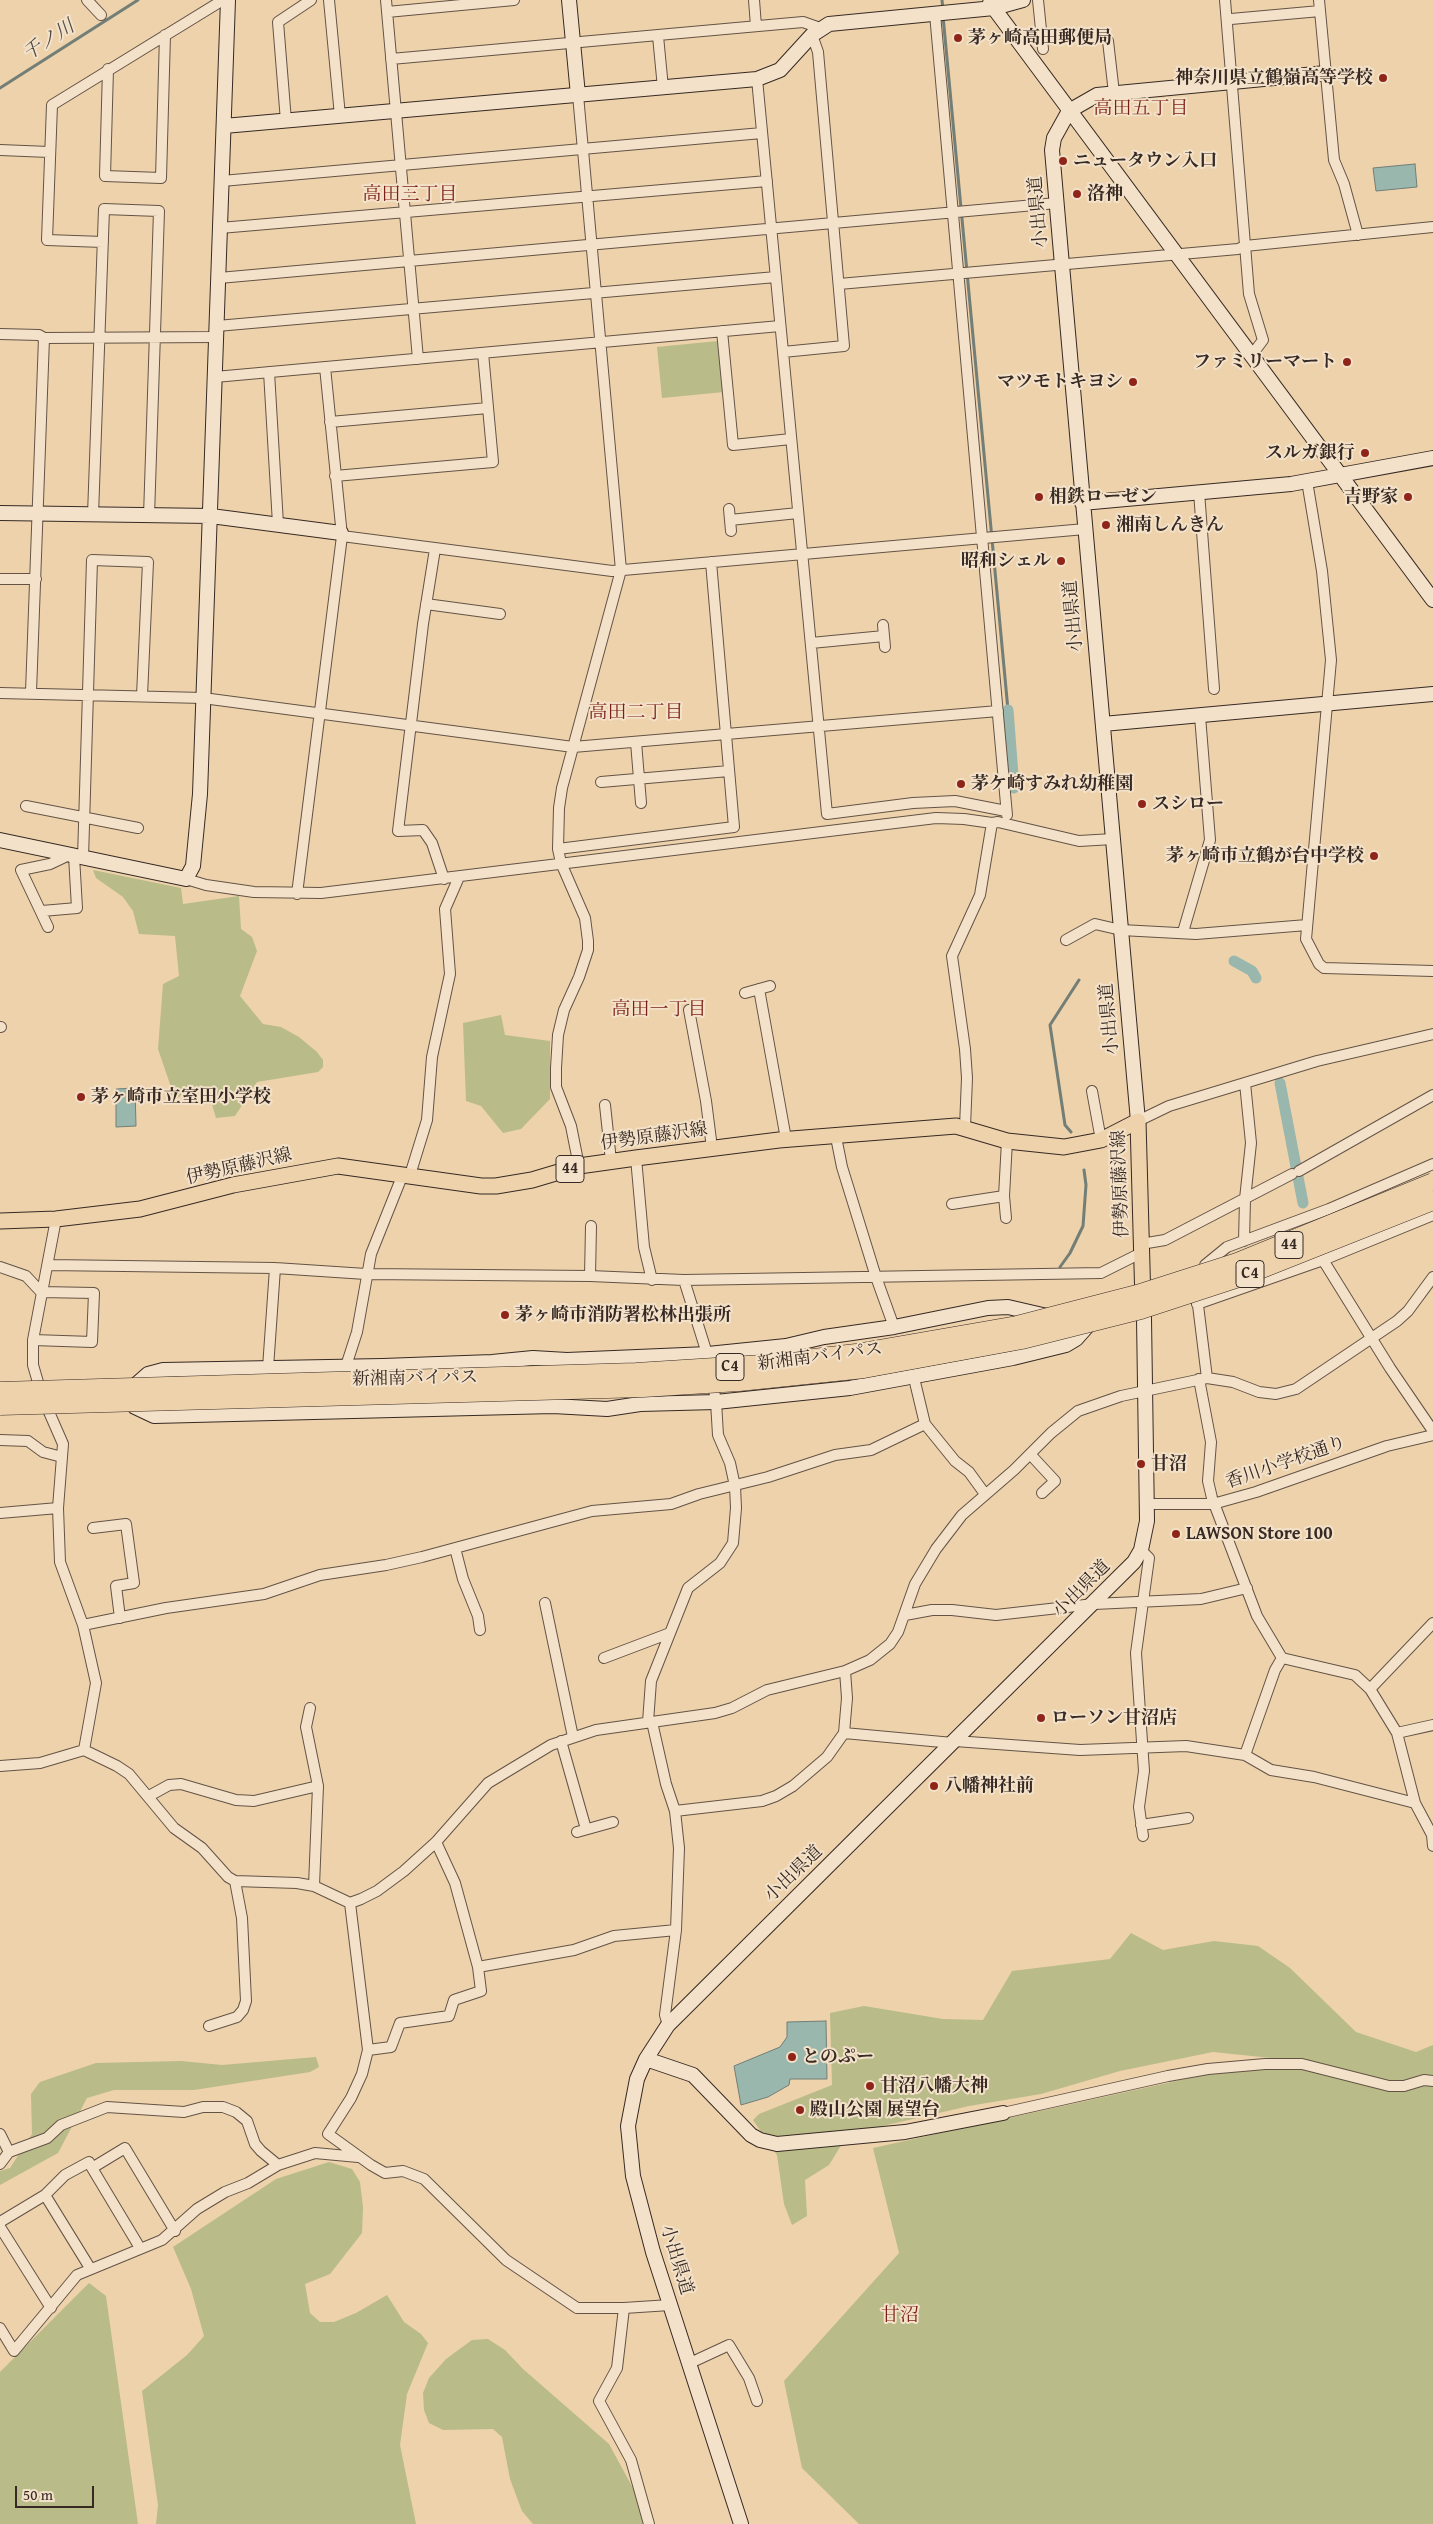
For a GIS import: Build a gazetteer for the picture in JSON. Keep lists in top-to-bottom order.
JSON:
{
  "streets": {
    "highway": ["C4", "新湘南バイパス"],
    "main road": ["伊勢原藤沢線", "44"],
    "street": ["小出県道", "香川小学校通り"]
  },
  "crossings": [
    ["小出県道", "伊勢原藤沢線"],
    ["小出県道", "44"],
    ["小出県道", "香川小学校通り"],
    ["伊勢原藤沢線", "44"]
  ],
  "districts": [
    "高田五丁目",
    "高田三丁目",
    "高田二丁目",
    "高田一丁目",
    "甘沼"
  ],
  "water": ["千ノ川"],
  "places": [
    "茅ヶ崎高田郵便局",
    "神奈川県立鶴嶺高等学校",
    "ニュータウン入口",
    "洛神",
    "ファミリーマート",
    "マツモトキヨシ",
    "スルガ銀行",
    "相鉄ローゼン",
    "吉野家",
    "湘南しんきん",
    "昭和シェル",
    "茅ケ崎すみれ幼稚園",
    "スシロー",
    "茅ヶ崎市立鶴が台中学校",
    "茅ヶ崎市立室田小学校",
    "茅ヶ崎市消防署松林出張所",
    "甘沼",
    "LAWSON Store 100",
    "ローソン甘沼店",
    "八幡神社前",
    "とのぷー",
    "甘沼八幡大神",
    "殿山公園 展望台"
  ],
  "scale_bar": "50 m"
}
